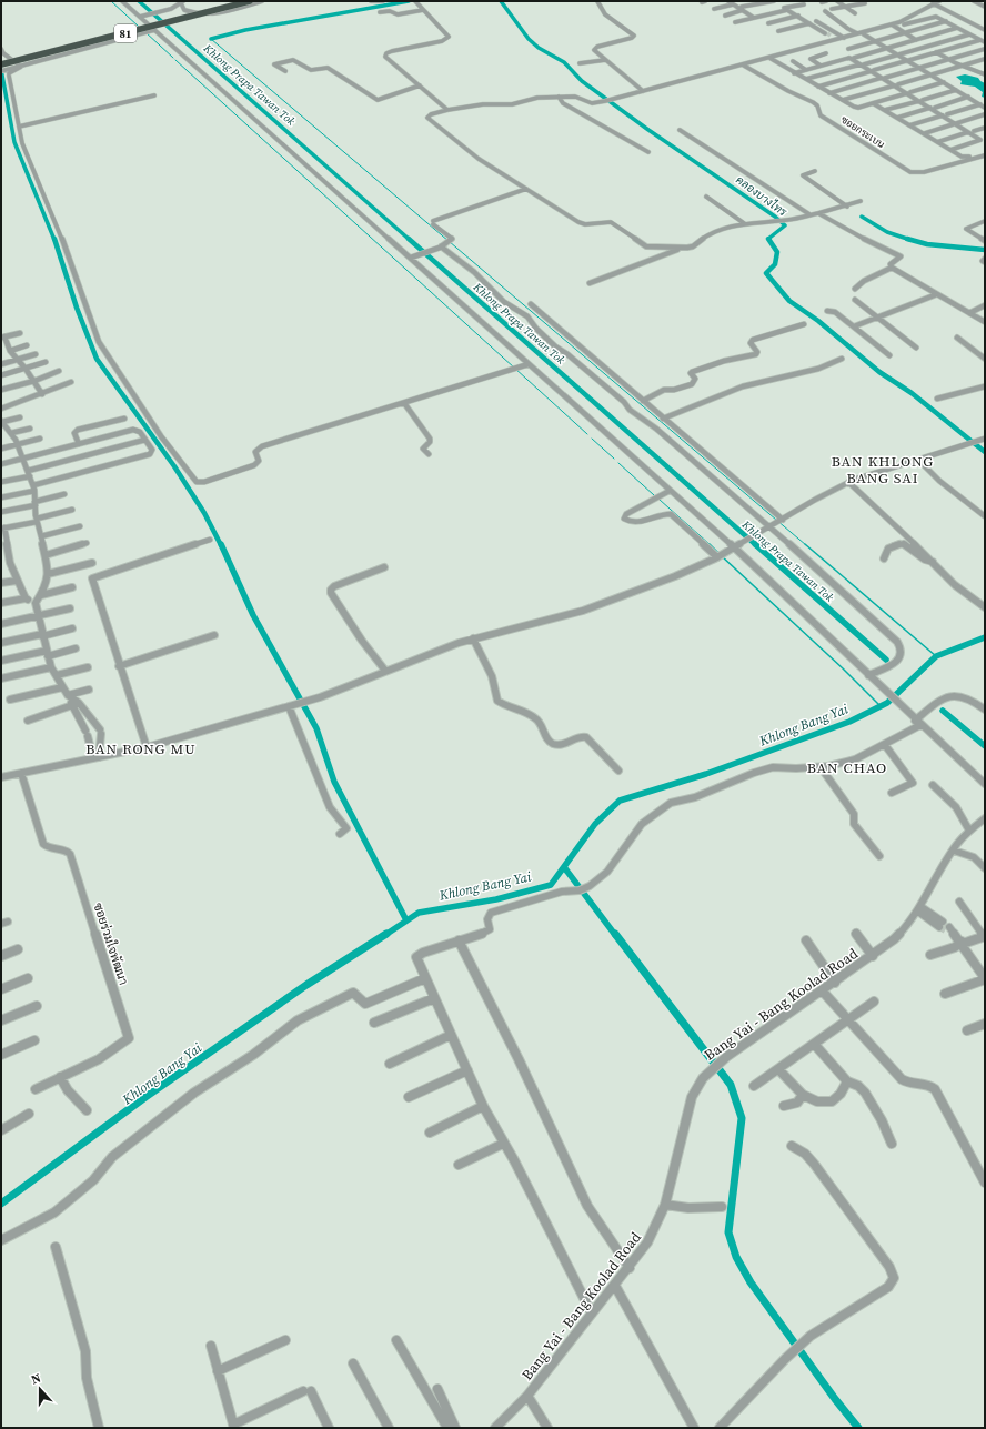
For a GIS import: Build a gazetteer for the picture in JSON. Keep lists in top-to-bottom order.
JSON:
{
  "streets": {
    "highway": ["81"],
    "street": ["ซอยกระเบน", "ซอยร่วมใจพัฒนา", "Bang Yai - Bang Koolad Road"]
  },
  "districts": ["BAN KHLONG BANG SAI", "BAN RONG MU", "BAN CHAO"],
  "water": ["Khlong Prapa Tawan Tok", "คลองบางไทร", "Khlong Bang Yai"],
  "north": "top"
}
